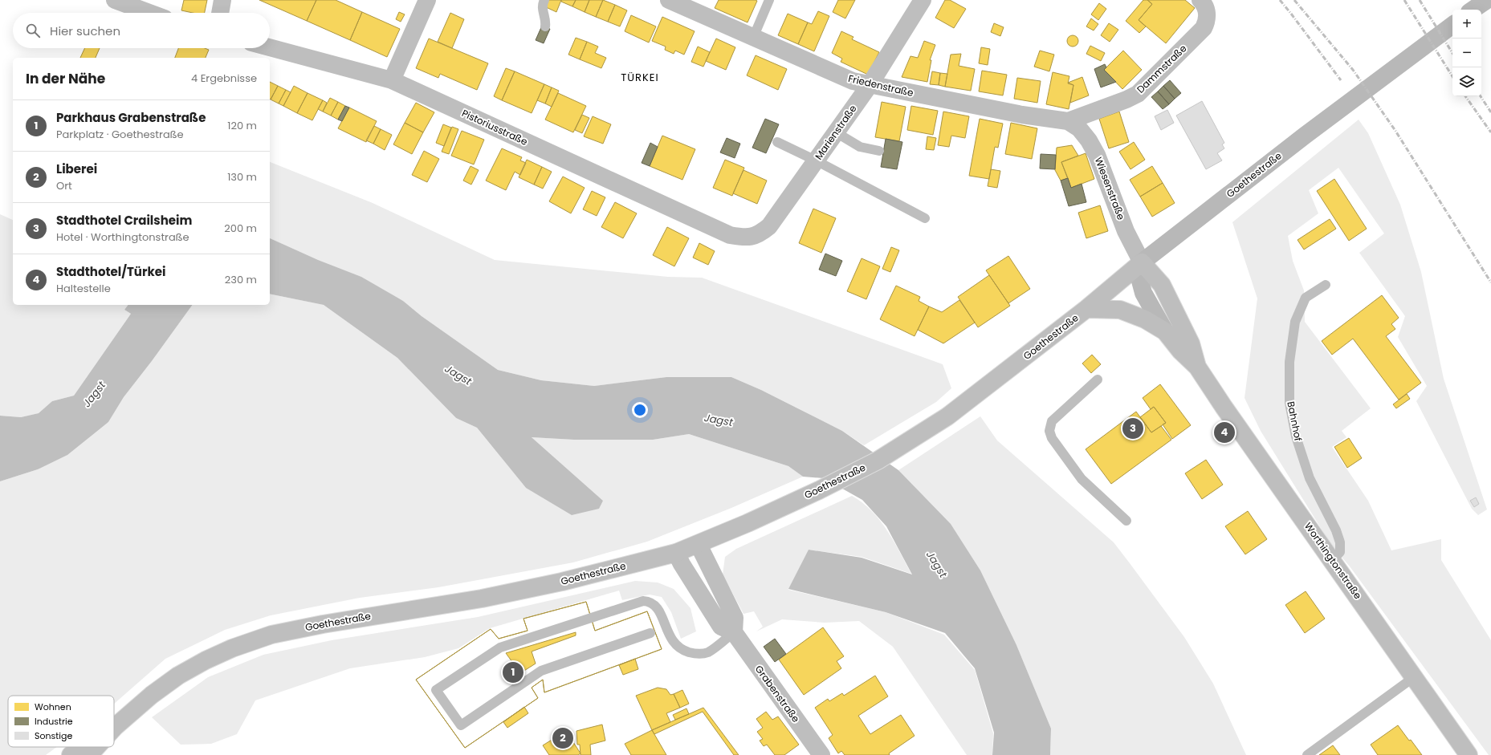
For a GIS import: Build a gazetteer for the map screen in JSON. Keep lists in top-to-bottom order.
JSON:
{
  "streets": {
    "main road": ["Goethestraße", "Worthingtonstraße"],
    "street": [
      "Dammstraße",
      "Friedenstraße",
      "Pistoriusstraße",
      "Marienstraße",
      "Wiesenstraße",
      "Grabenstraße"
    ],
    "lane": ["Bahnhof"]
  },
  "crossings": [
    ["Dammstraße", "Friedenstraße"],
    ["Dammstraße", "Wiesenstraße"],
    ["Friedenstraße", "Marienstraße"],
    ["Friedenstraße", "Wiesenstraße"],
    ["Pistoriusstraße", "Marienstraße"],
    ["Goethestraße", "Wiesenstraße"],
    ["Goethestraße", "Worthingtonstraße"],
    ["Goethestraße", "Grabenstraße"],
    ["Wiesenstraße", "Worthingtonstraße"],
    ["Bahnhof", "Worthingtonstraße"]
  ],
  "districts": ["TÜRKEI"],
  "water": ["Jagst"],
  "legend": ["Wohnen", "Industrie", "Sonstige"],
  "page": {
    "map_buttons": ["+", "−"],
    "search": "Hier suchen",
    "heading": ["In der Nähe", "4 Ergebnisse"],
    "list": [
      {
        "mark": "1",
        "name": "Parkhaus Grabenstraße",
        "note": "Parkplatz · Goethestraße",
        "value": "120 m"
      },
      {
        "mark": "2",
        "name": "Liberei",
        "note": "Ort",
        "value": "130 m"
      },
      {
        "mark": "3",
        "name": "Stadthotel Crailsheim",
        "note": "Hotel · Worthingtonstraße",
        "value": "200 m"
      },
      {
        "mark": "4",
        "name": "Stadthotel/Türkei",
        "note": "Haltestelle",
        "value": "230 m"
      }
    ],
    "pins": [
      "3",
      "4",
      "1",
      "2"
    ]
  }
}
